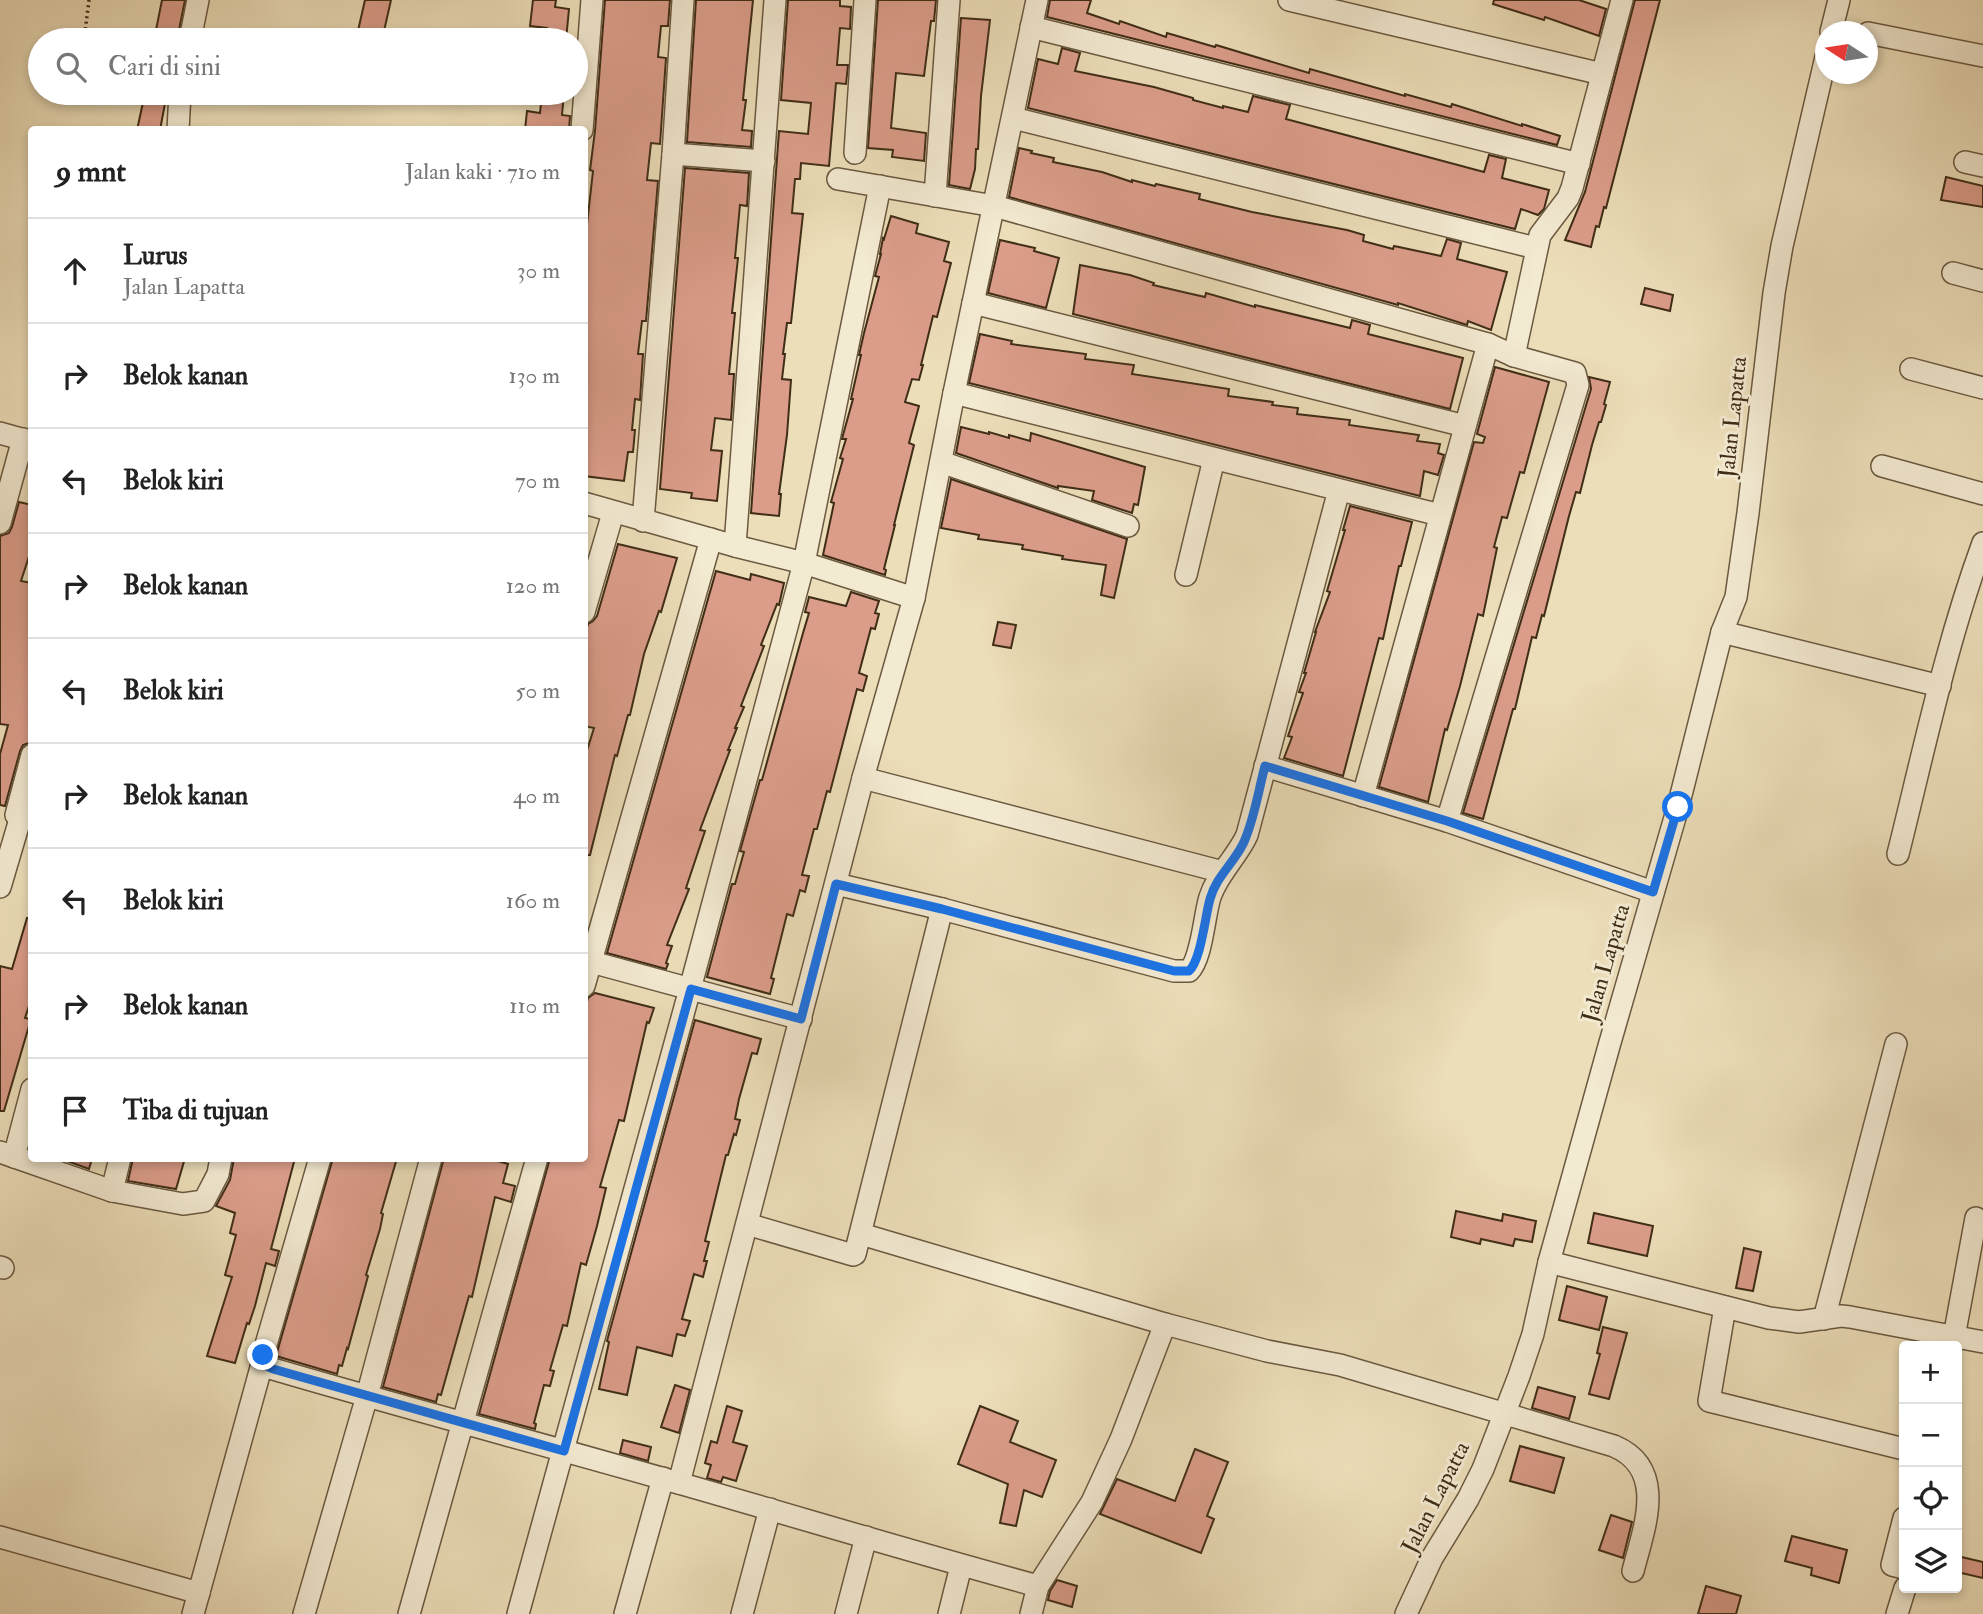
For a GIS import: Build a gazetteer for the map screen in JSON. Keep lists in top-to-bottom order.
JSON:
{
  "streets": {
    "street": ["Jalan Lapatta"]
  },
  "north": "left",
  "page": {
    "search": "Cari di sini",
    "heading": ["9 mnt", "Jalan kaki · 710 m"],
    "list": [
      ["Lurus", "Jalan Lapatta", "30 m"],
      ["Belok kanan", "130 m"],
      ["Belok kiri", "70 m"],
      ["Belok kanan", "120 m"],
      ["Belok kiri", "50 m"],
      ["Belok kanan", "40 m"],
      ["Belok kiri", "160 m"],
      ["Belok kanan", "110 m"],
      "Tiba di tujuan"
    ],
    "map_buttons": ["+", "−"]
  }
}
